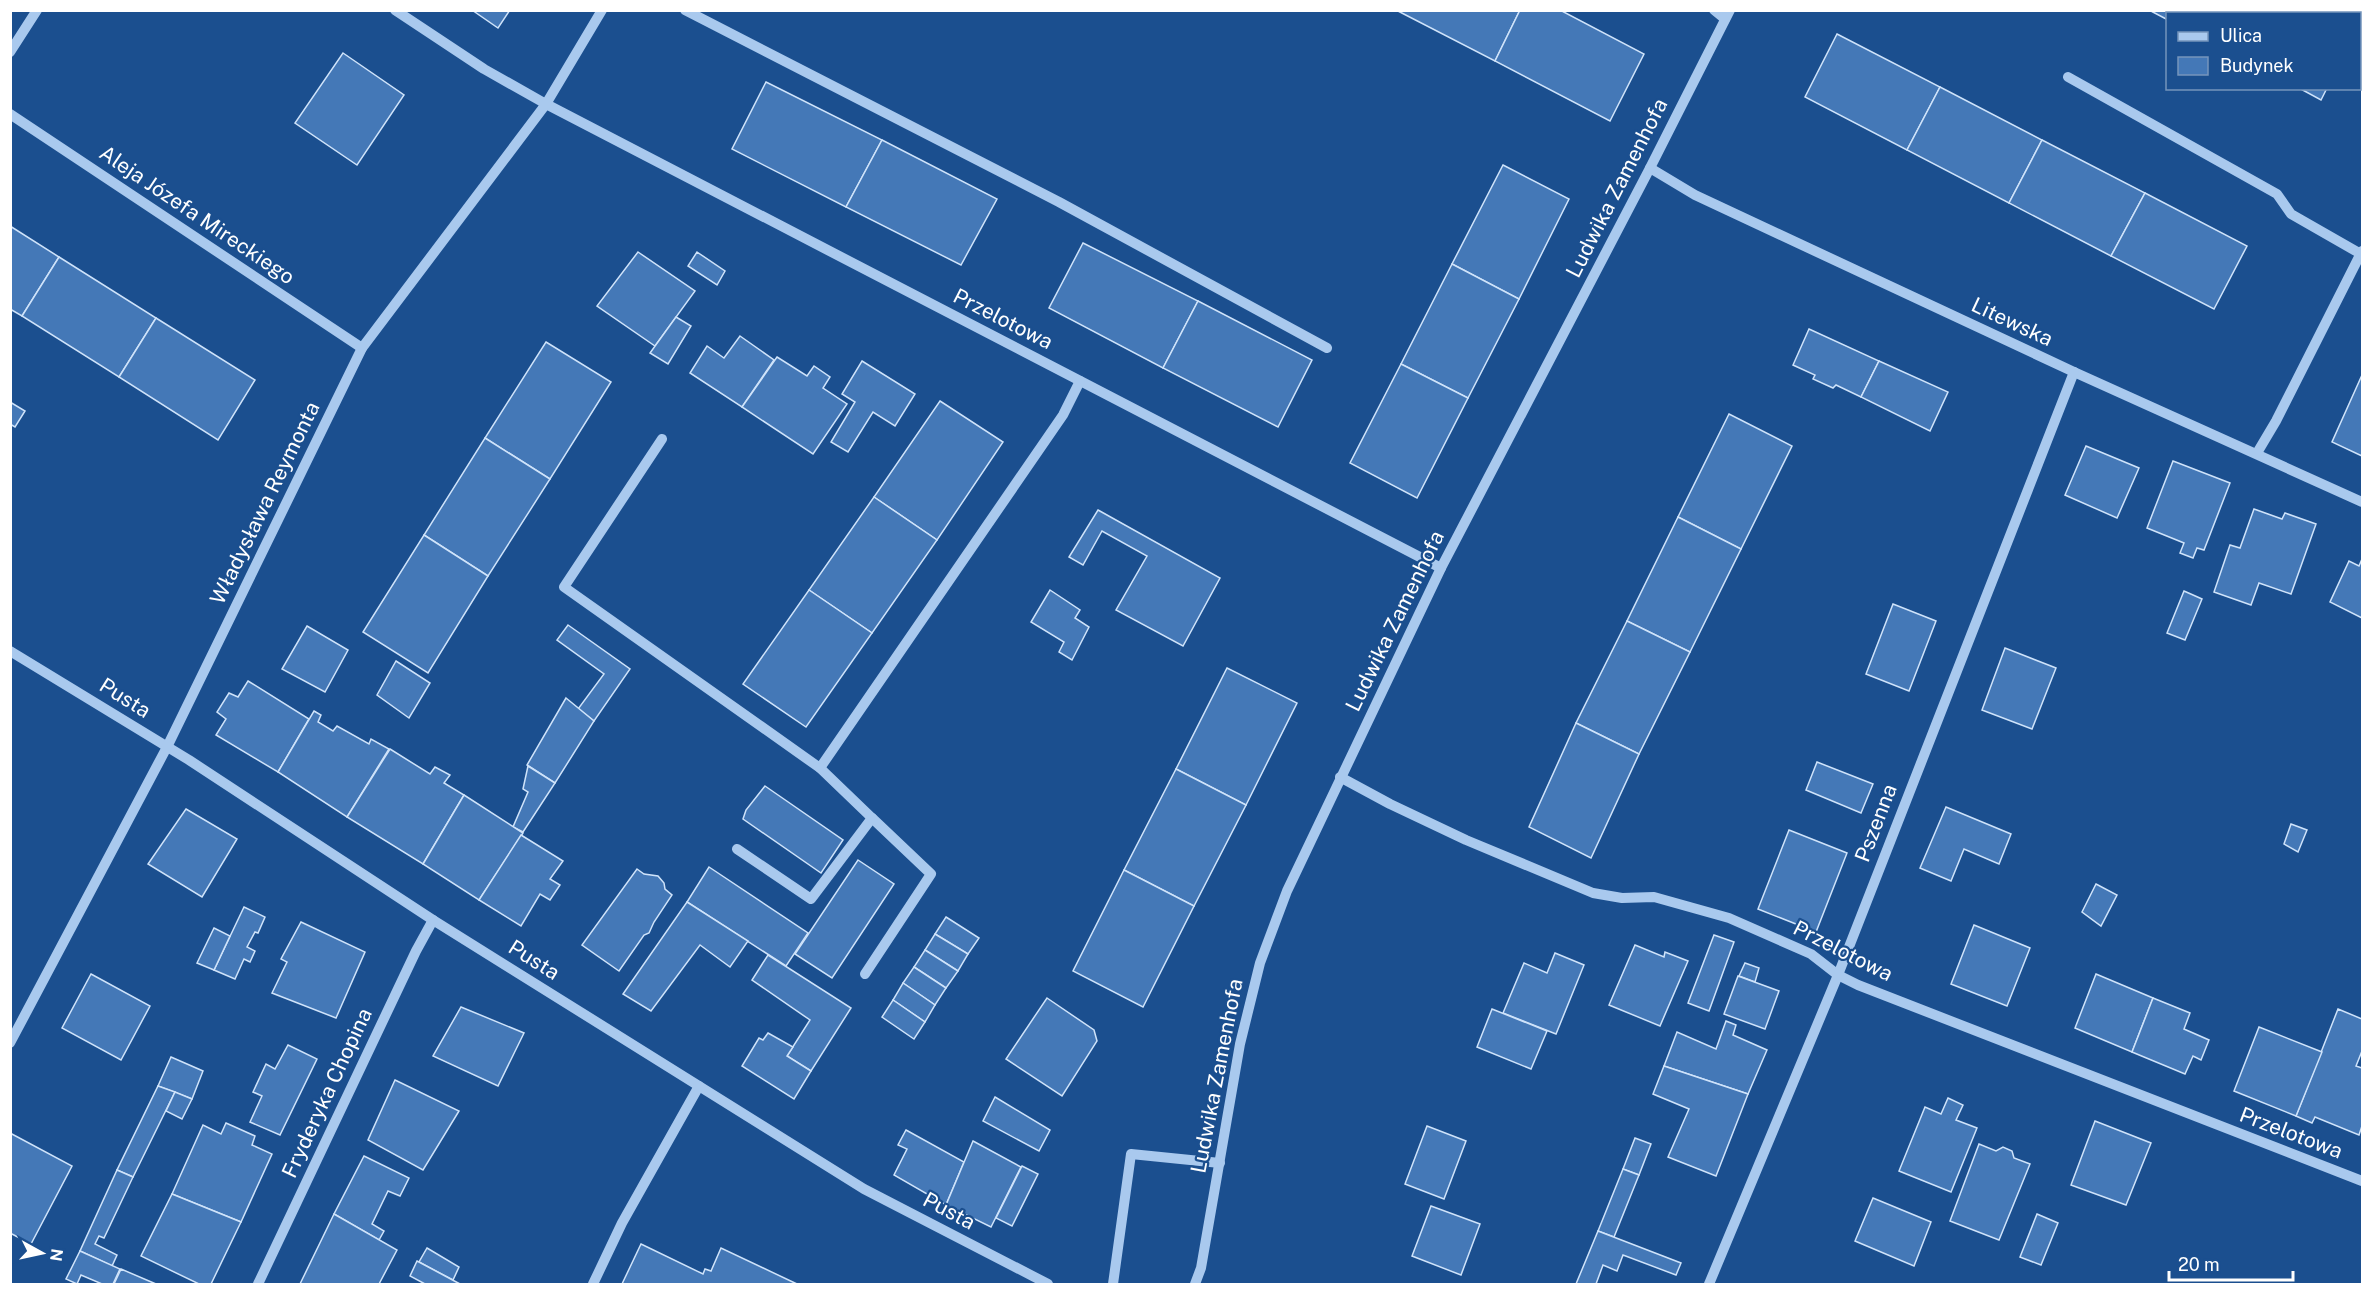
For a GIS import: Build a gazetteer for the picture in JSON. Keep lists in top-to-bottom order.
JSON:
{
  "streets": {
    "street": [
      "Ludwika Zamenhofa",
      "Aleja Józefa Mireckiego",
      "Przelotowa",
      "Litewska",
      "Władysława Reymonta",
      "Pusta",
      "Pszenna",
      "Fryderyka Chopina"
    ]
  },
  "crossings": [
    ["Ludwika Zamenhofa", "Przelotowa"],
    ["Ludwika Zamenhofa", "Litewska"],
    ["Aleja Józefa Mireckiego", "Władysława Reymonta"],
    ["Przelotowa", "Władysława Reymonta"],
    ["Przelotowa", "Pszenna"],
    ["Litewska", "Pszenna"],
    ["Władysława Reymonta", "Pusta"],
    ["Pusta", "Fryderyka Chopina"]
  ],
  "legend": ["Ulica", "Budynek"],
  "scale_bar": "20 m",
  "north": "right"
}
